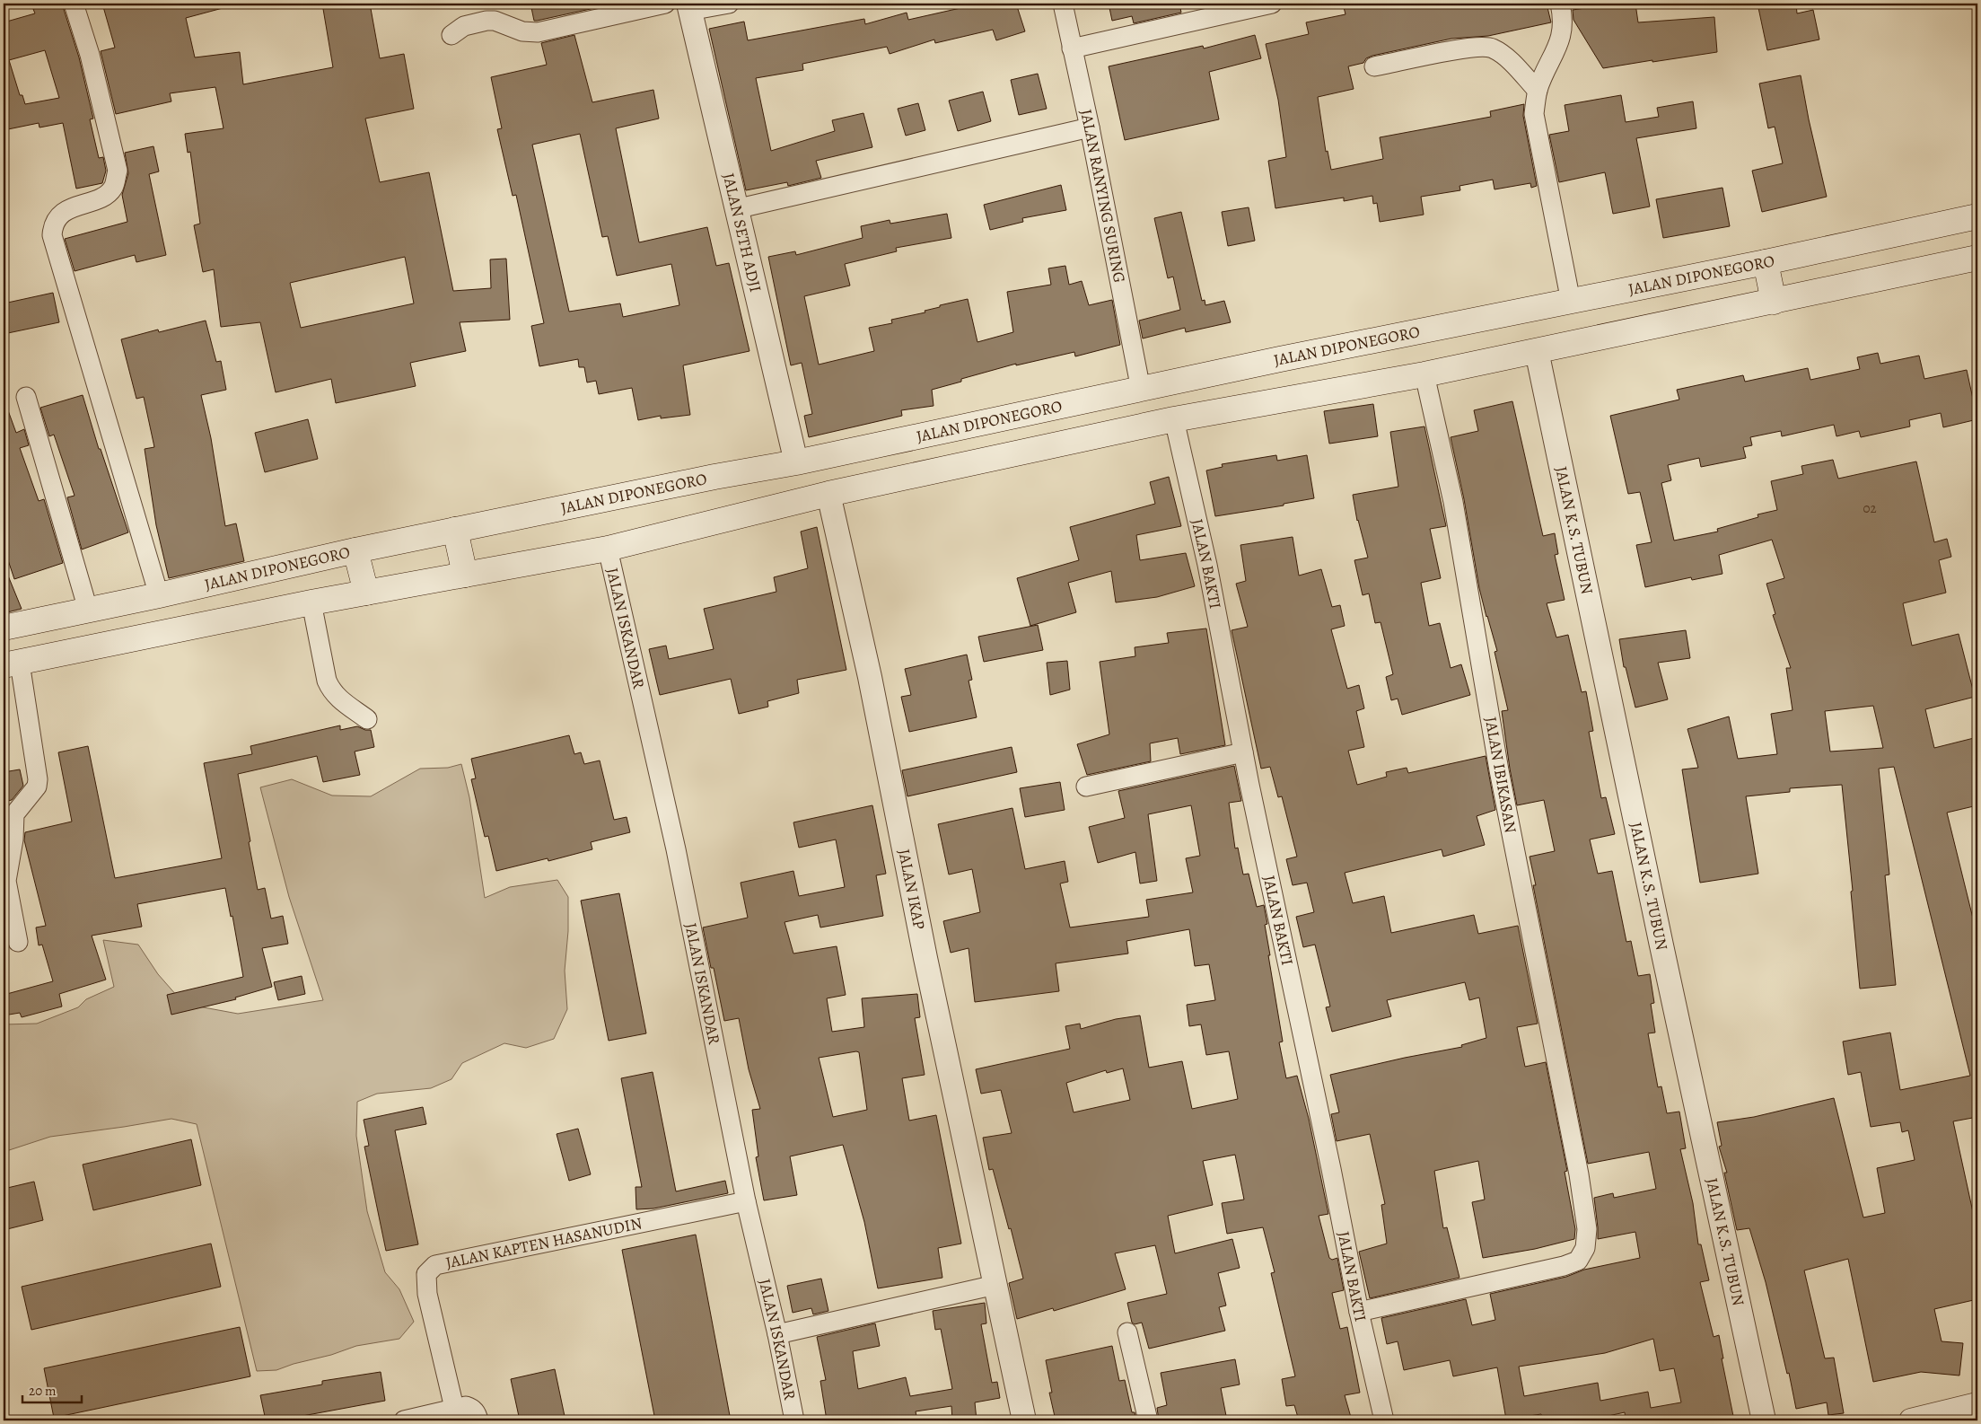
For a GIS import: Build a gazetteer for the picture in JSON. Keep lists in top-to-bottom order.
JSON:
{
  "streets": {
    "main road": ["JALAN DIPONEGORO"],
    "street": [
      "JALAN RANYING SURING",
      "JALAN SETH ADJI",
      "JALAN K.S. TUBUN",
      "JALAN BAKTI",
      "JALAN ISKANDAR",
      "JALAN IBIKASAN",
      "JALAN IKAP",
      "JALAN KAPTEN HASANUDIN"
    ]
  },
  "crossings": [
    ["JALAN RANYING SURING", "JALAN DIPONEGORO"],
    ["JALAN SETH ADJI", "JALAN DIPONEGORO"],
    ["JALAN BAKTI", "JALAN IBIKASAN"],
    ["JALAN ISKANDAR", "JALAN KAPTEN HASANUDIN"]
  ],
  "house_numbers": ["02"],
  "scale_bar": "20 m"
}
